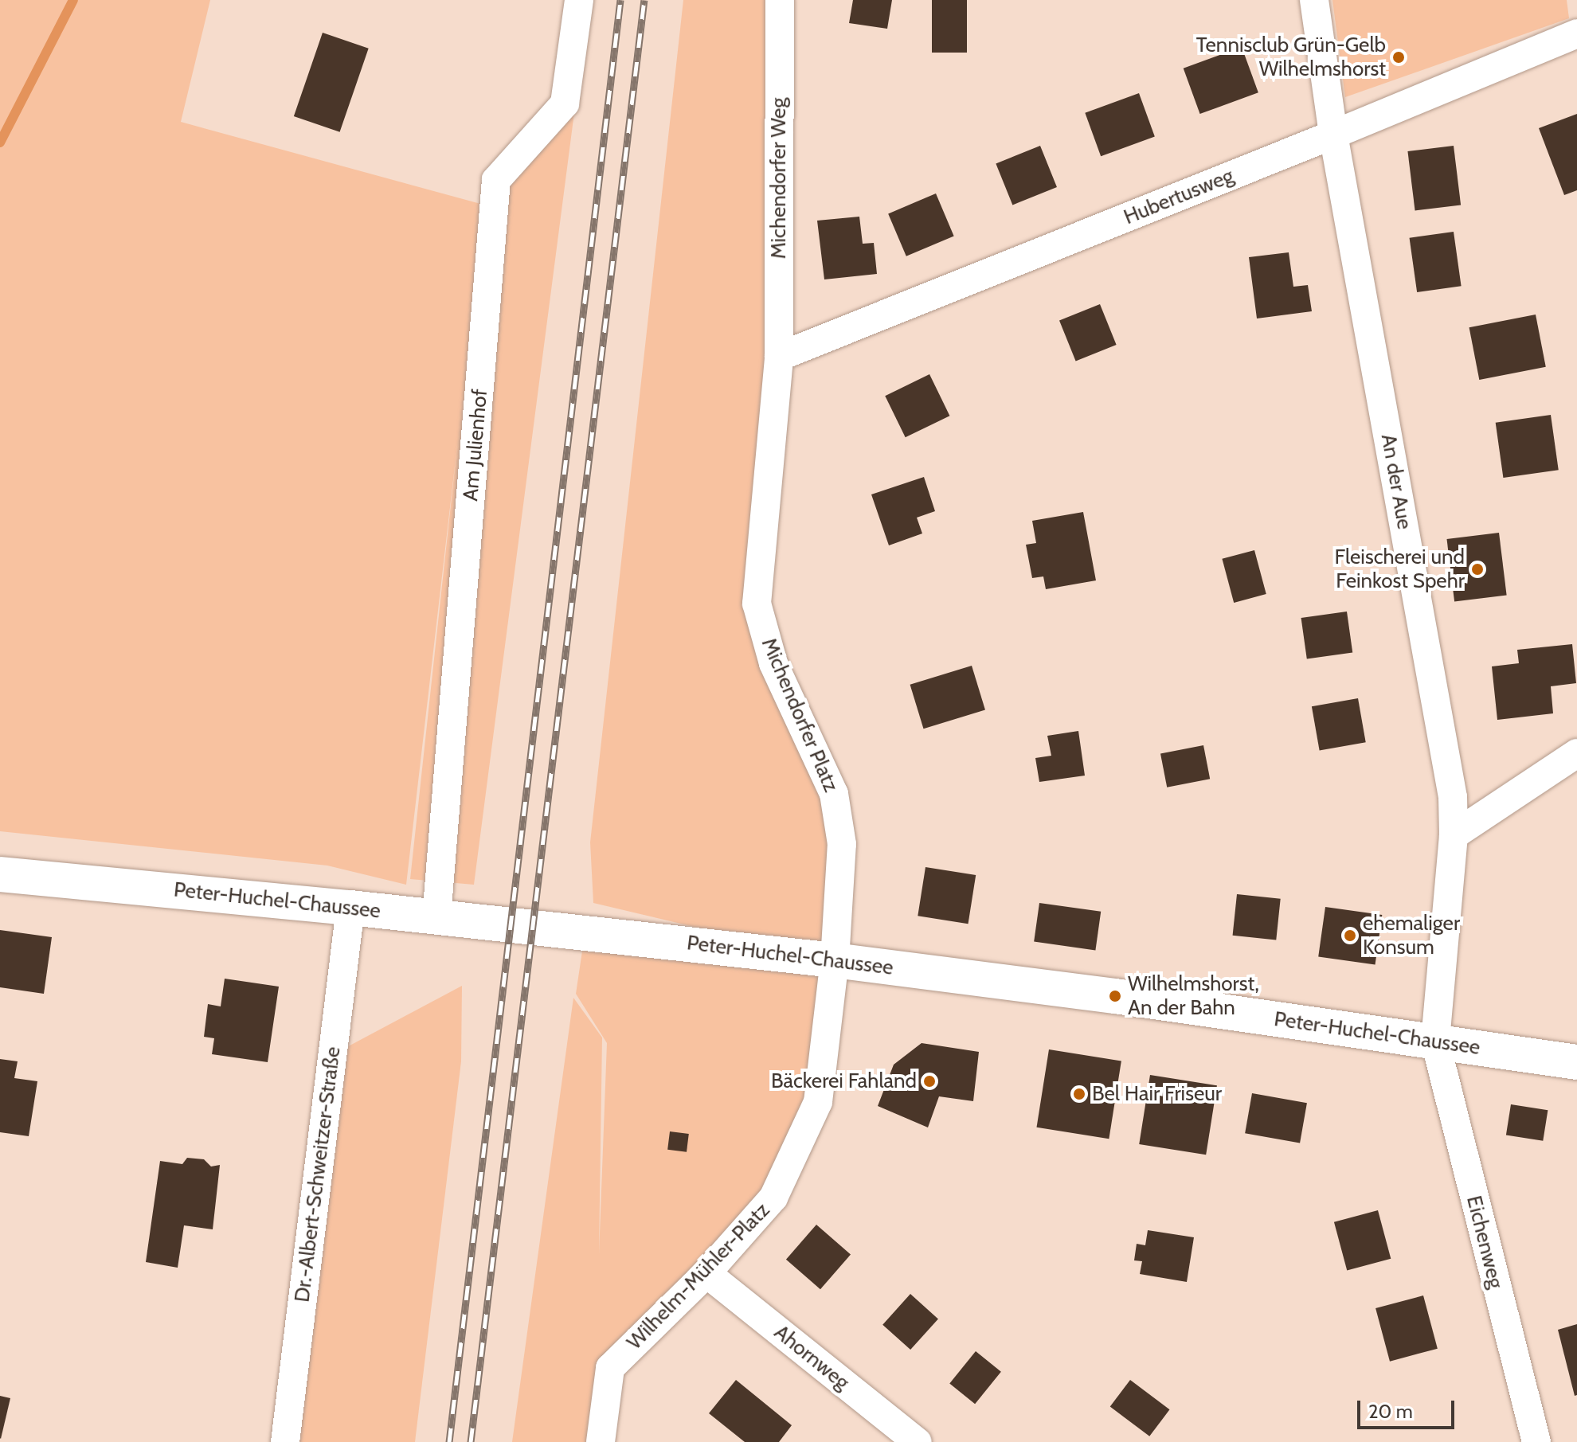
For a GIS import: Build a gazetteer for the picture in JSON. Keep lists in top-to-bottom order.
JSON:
{
  "streets": {
    "street": [
      "Michendorfer Weg",
      "Hubertusweg",
      "Am Julienhof",
      "An der Aue",
      "Michendorfer Platz",
      "Peter-Huchel-Chaussee",
      "Dr.-Albert-Schweitzer-Straße",
      "Eichenweg",
      "Wilhelm-Mühler-Platz",
      "Ahornweg"
    ]
  },
  "crossings": [
    ["Michendorfer Weg", "Hubertusweg"],
    ["Michendorfer Weg", "Michendorfer Platz"],
    ["Hubertusweg", "An der Aue"],
    ["Hubertusweg", "Michendorfer Platz"],
    ["Am Julienhof", "Peter-Huchel-Chaussee"],
    ["An der Aue", "Peter-Huchel-Chaussee"],
    ["An der Aue", "Eichenweg"],
    ["Michendorfer Platz", "Peter-Huchel-Chaussee"],
    ["Michendorfer Platz", "Wilhelm-Mühler-Platz"],
    ["Peter-Huchel-Chaussee", "Dr.-Albert-Schweitzer-Straße"],
    ["Peter-Huchel-Chaussee", "Eichenweg"],
    ["Peter-Huchel-Chaussee", "Wilhelm-Mühler-Platz"],
    ["Wilhelm-Mühler-Platz", "Ahornweg"]
  ],
  "places": [
    "Tennisclub Grün-Gelb Wilhelmshorst",
    "Fleischerei und Feinkost Spehr",
    "ehemaliger Konsum",
    "Wilhelmshorst, An der Bahn",
    "Bäckerei Fahland",
    "Bel Hair Friseur"
  ],
  "scale_bar": "20 m"
}
